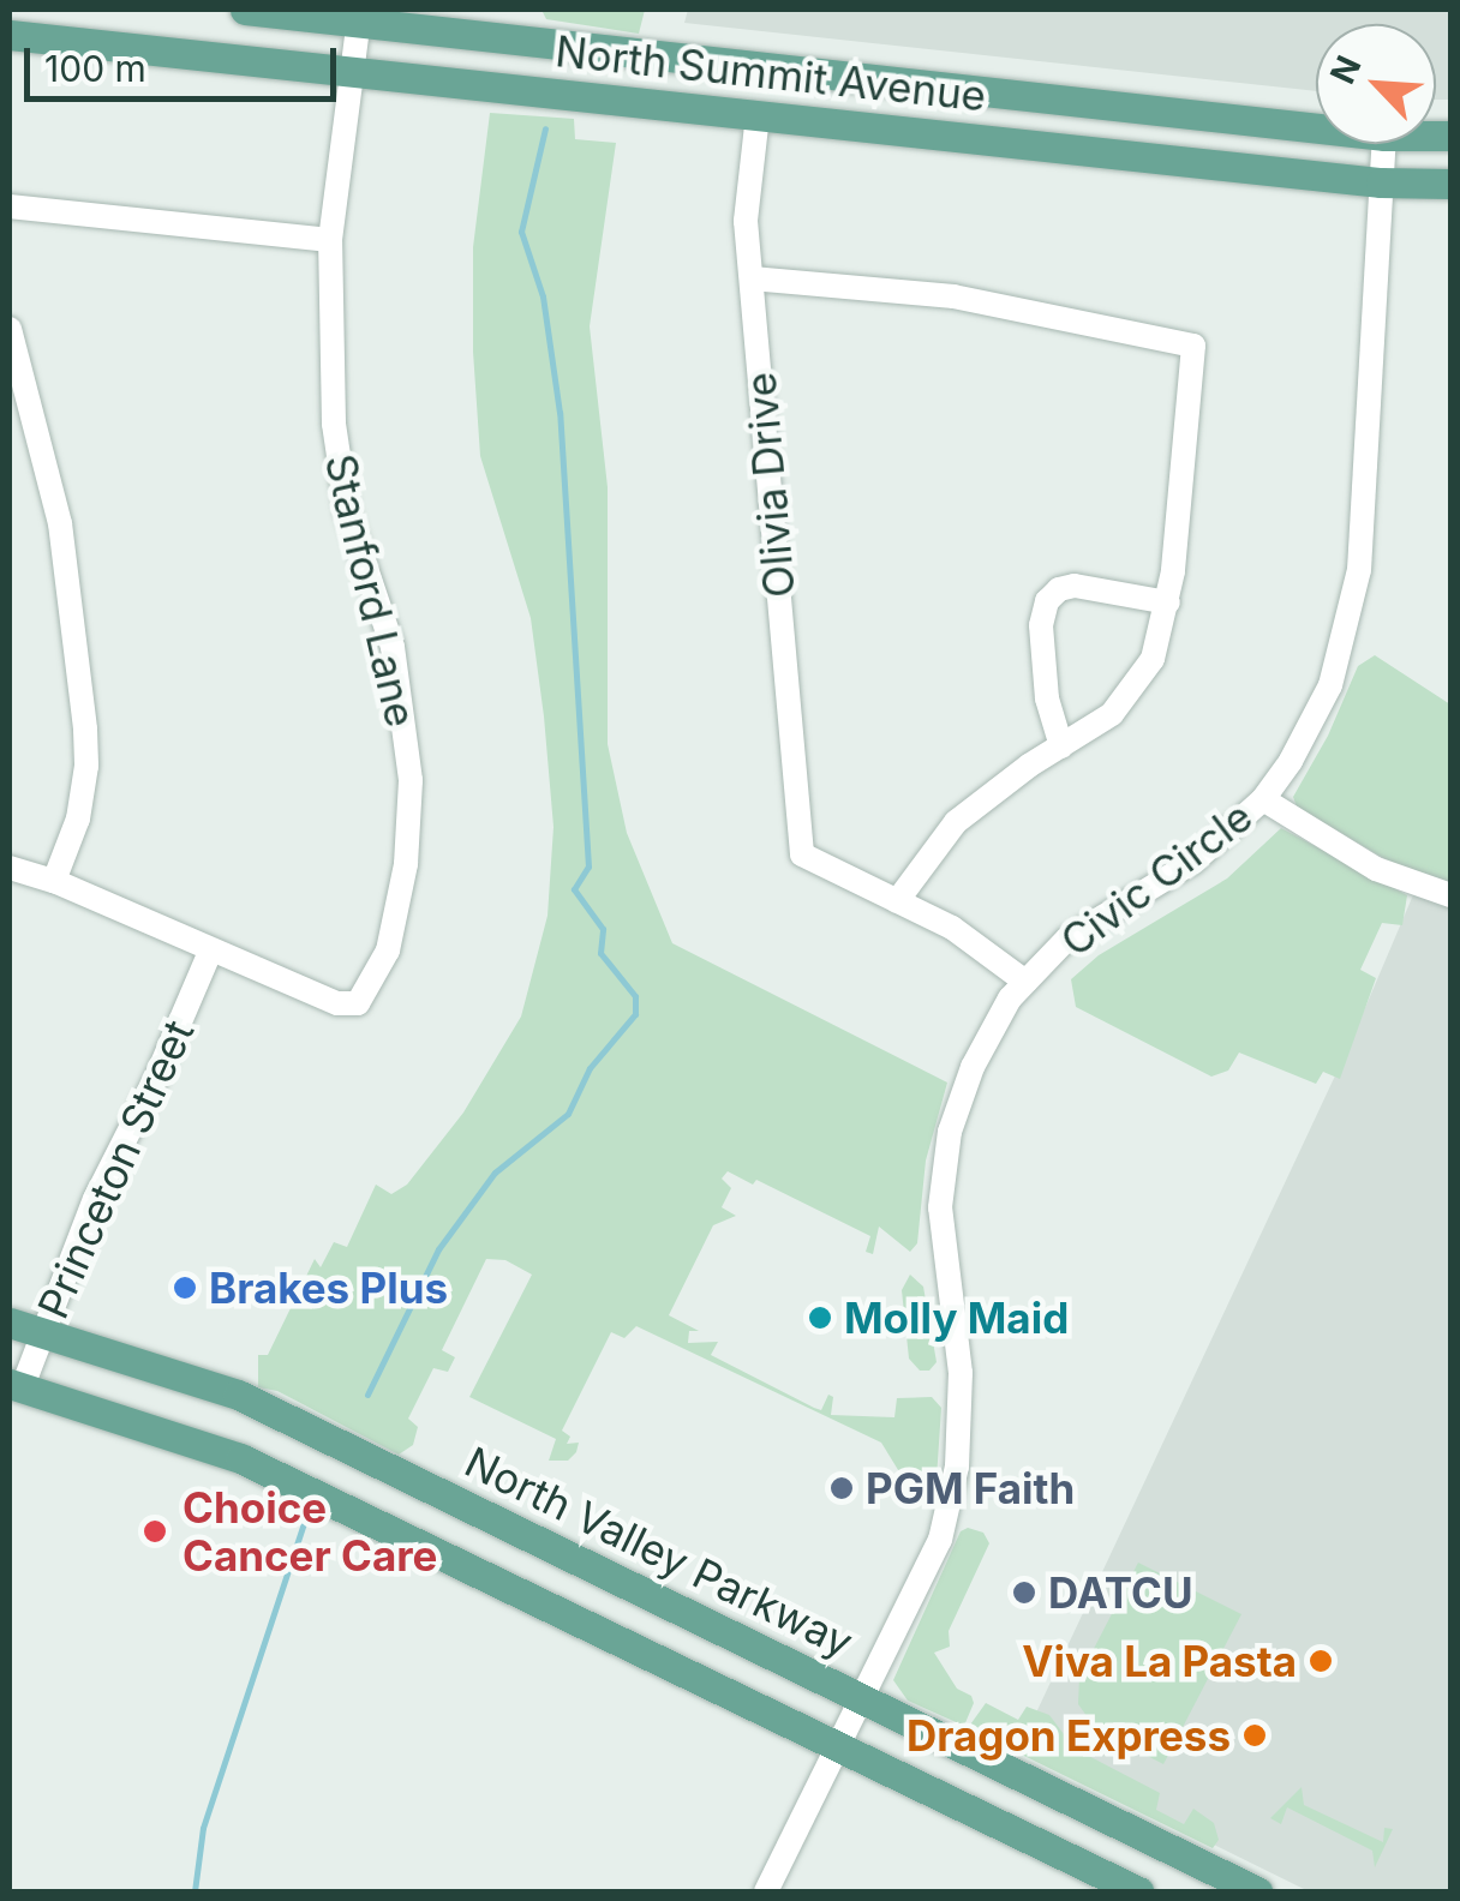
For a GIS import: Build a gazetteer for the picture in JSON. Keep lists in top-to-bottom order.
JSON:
{
  "streets": {
    "main road": ["North Summit Avenue", "North Valley Parkway"],
    "street": [
      "Olivia Drive",
      "Stanford Lane",
      "Civic Circle",
      "Princeton Street"
    ]
  },
  "crossings": [
    ["North Summit Avenue", "Olivia Drive"],
    ["North Summit Avenue", "Stanford Lane"],
    ["North Summit Avenue", "Civic Circle"],
    ["Stanford Lane", "Princeton Street"],
    ["Civic Circle", "North Valley Parkway"],
    ["Princeton Street", "North Valley Parkway"]
  ],
  "places": [
    "Brakes Plus",
    "Molly Maid",
    "PGM Faith",
    "Choice Cancer Care",
    "DATCU",
    "Viva La Pasta",
    "Dragon Express"
  ],
  "scale_bar": "100 m",
  "north": "top left"
}
